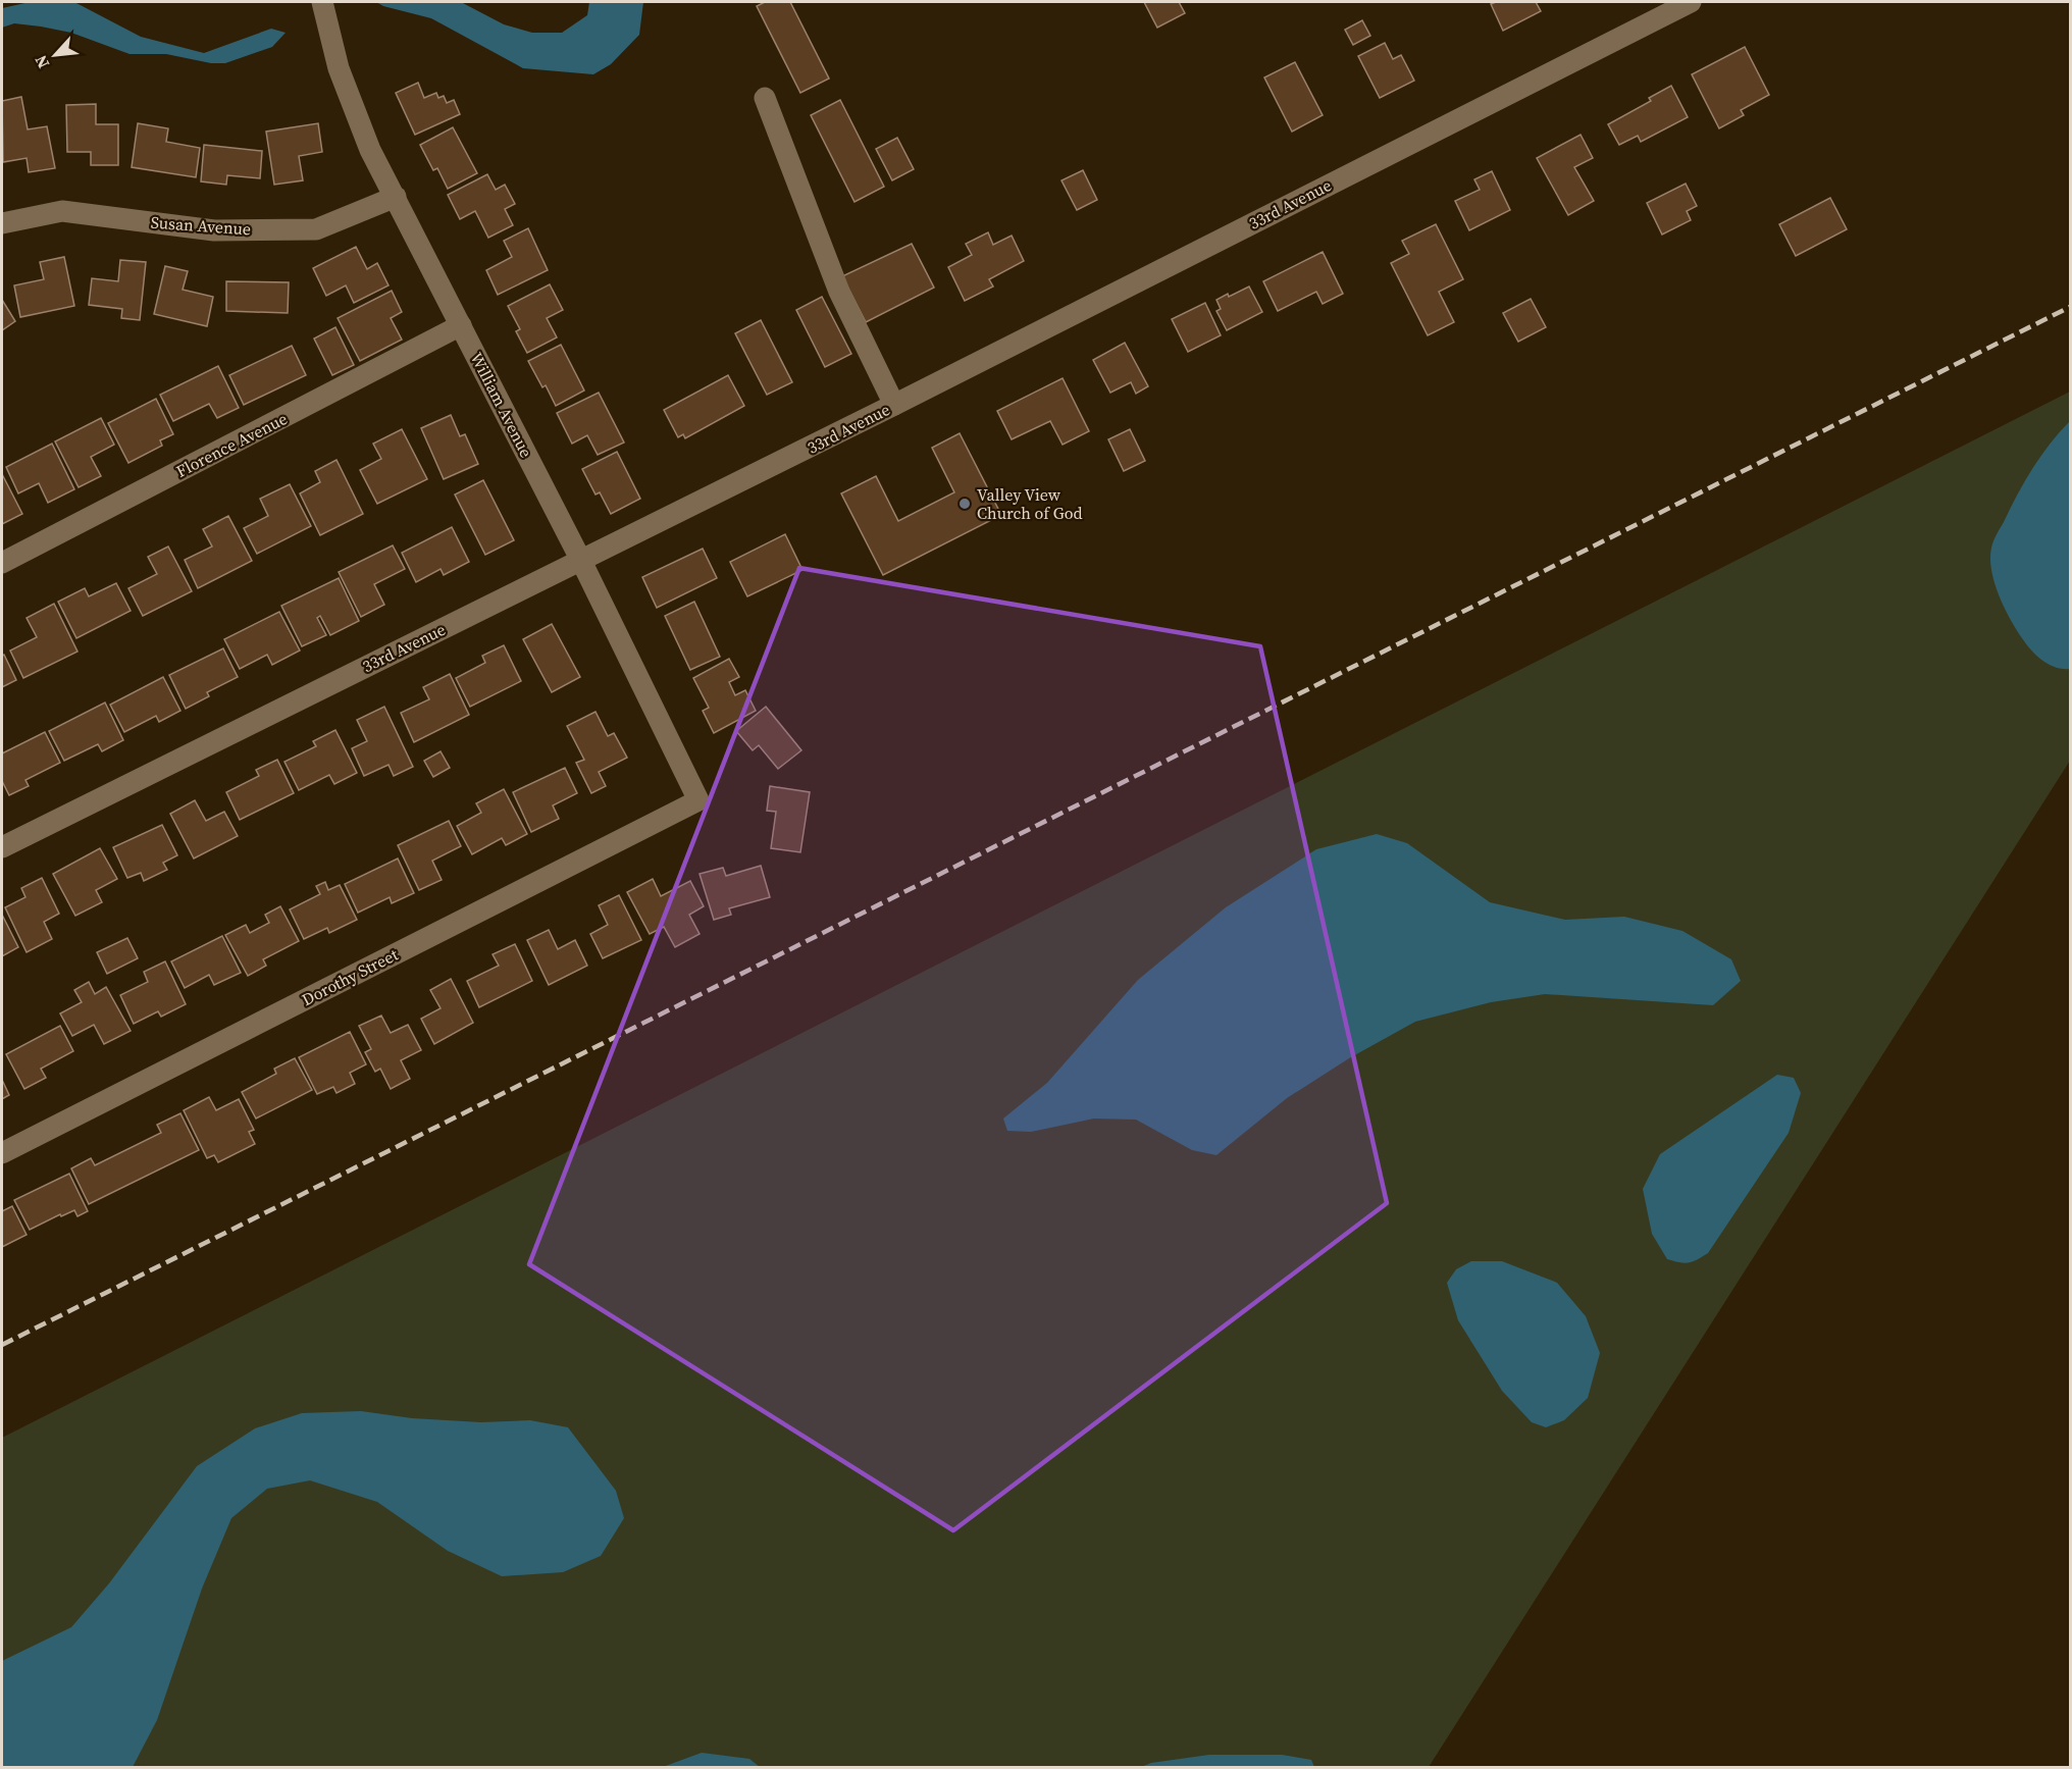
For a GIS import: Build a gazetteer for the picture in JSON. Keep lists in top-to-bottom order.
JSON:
{
  "streets": {
    "street": [
      "33rd Avenue",
      "Susan Avenue",
      "William Avenue",
      "Florence Avenue",
      "Dorothy Street"
    ]
  },
  "crossings": [
    ["33rd Avenue", "William Avenue"],
    ["Susan Avenue", "William Avenue"],
    ["William Avenue", "Florence Avenue"],
    ["William Avenue", "Dorothy Street"]
  ],
  "places": ["Valley View Church of God"],
  "north": "bottom left"
}
